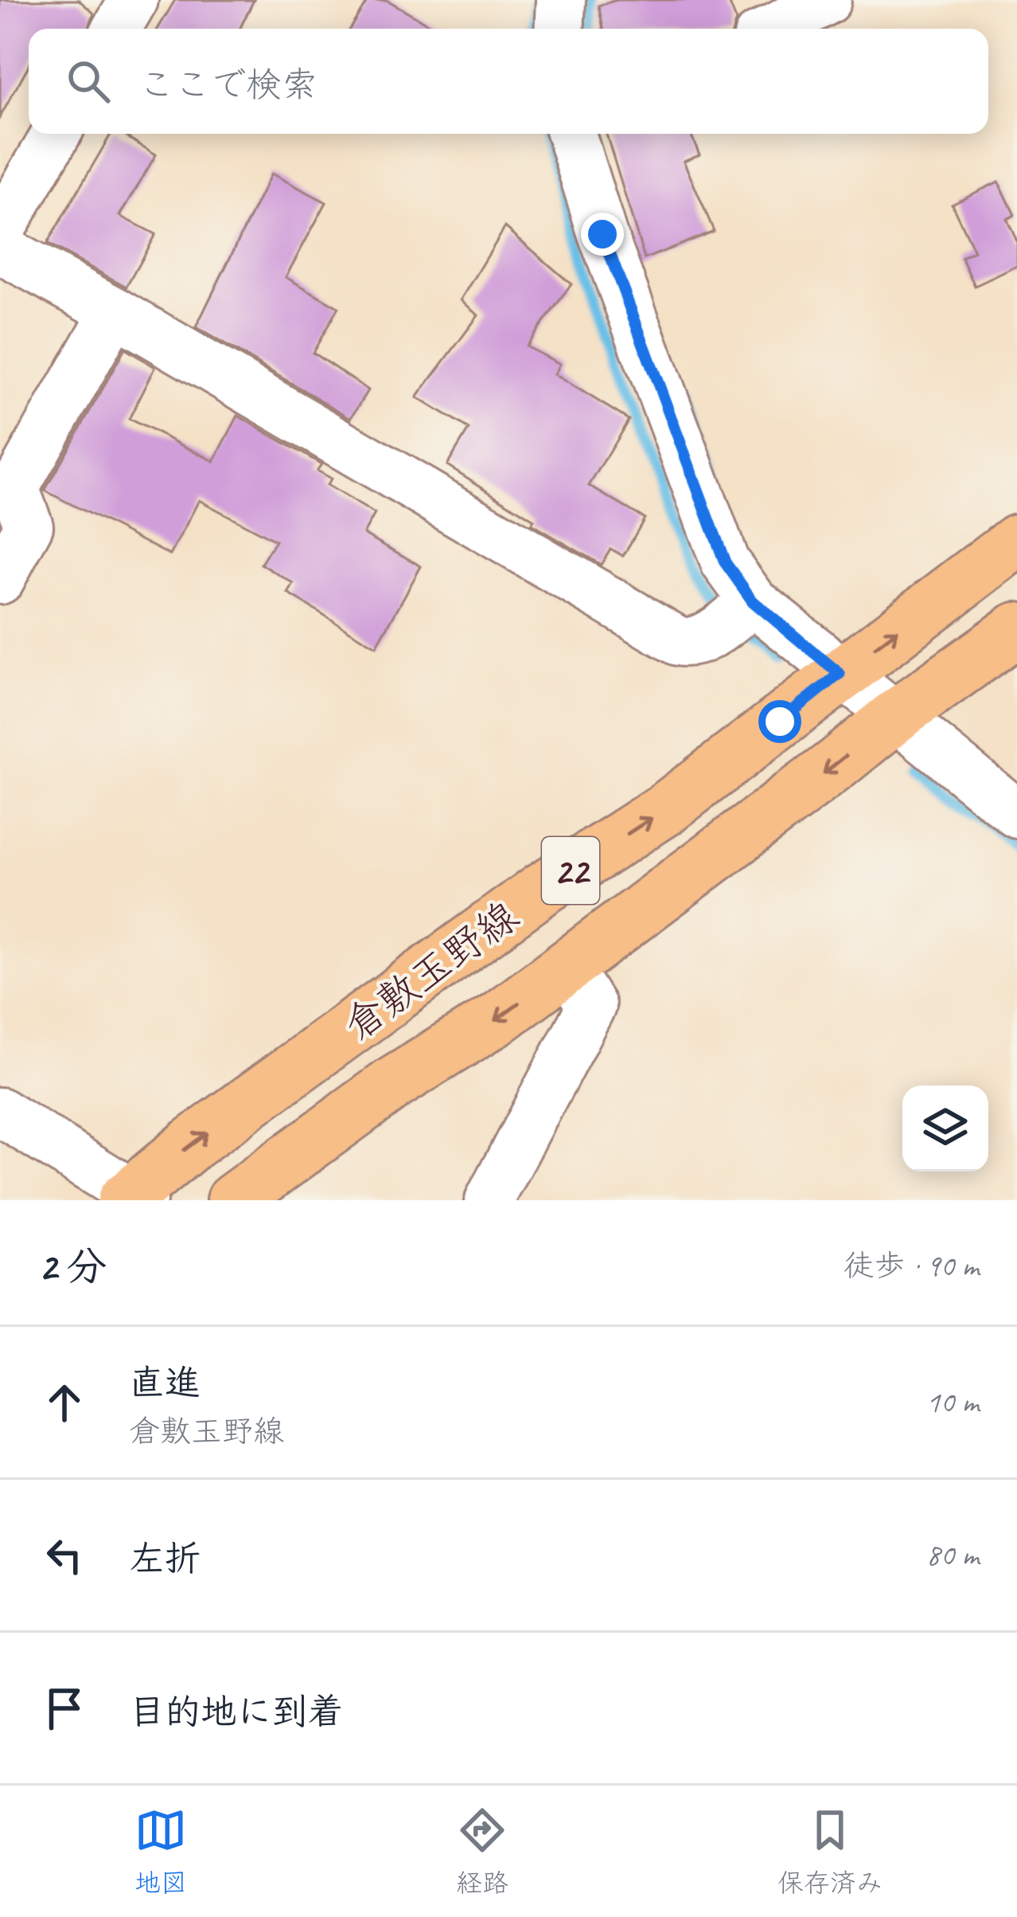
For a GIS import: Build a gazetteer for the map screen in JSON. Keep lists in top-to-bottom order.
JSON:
{
  "streets": {
    "main road": ["22", "倉敷玉野線"]
  },
  "page": {
    "search": "ここで検索",
    "heading": ["2 分", "徒歩 · 90 m"],
    "list": [
      ["直進", "倉敷玉野線", "10 m"],
      ["左折", "80 m"],
      "目的地に到着"
    ],
    "nav": ["地図", "経路", "保存済み"]
  }
}
